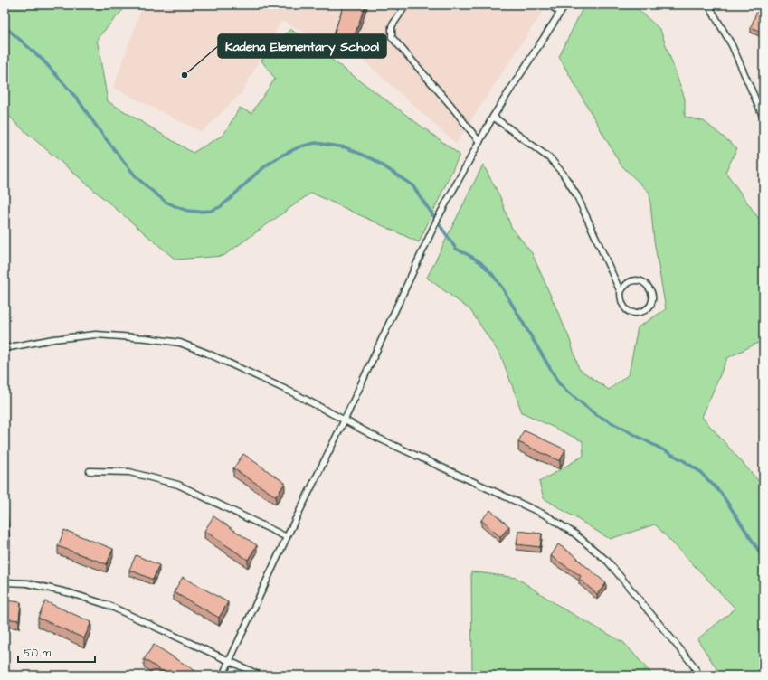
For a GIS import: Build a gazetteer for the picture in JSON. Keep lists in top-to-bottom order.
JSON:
{
  "places": ["Kadena Elementary School"],
  "scale_bar": "50 m"
}
